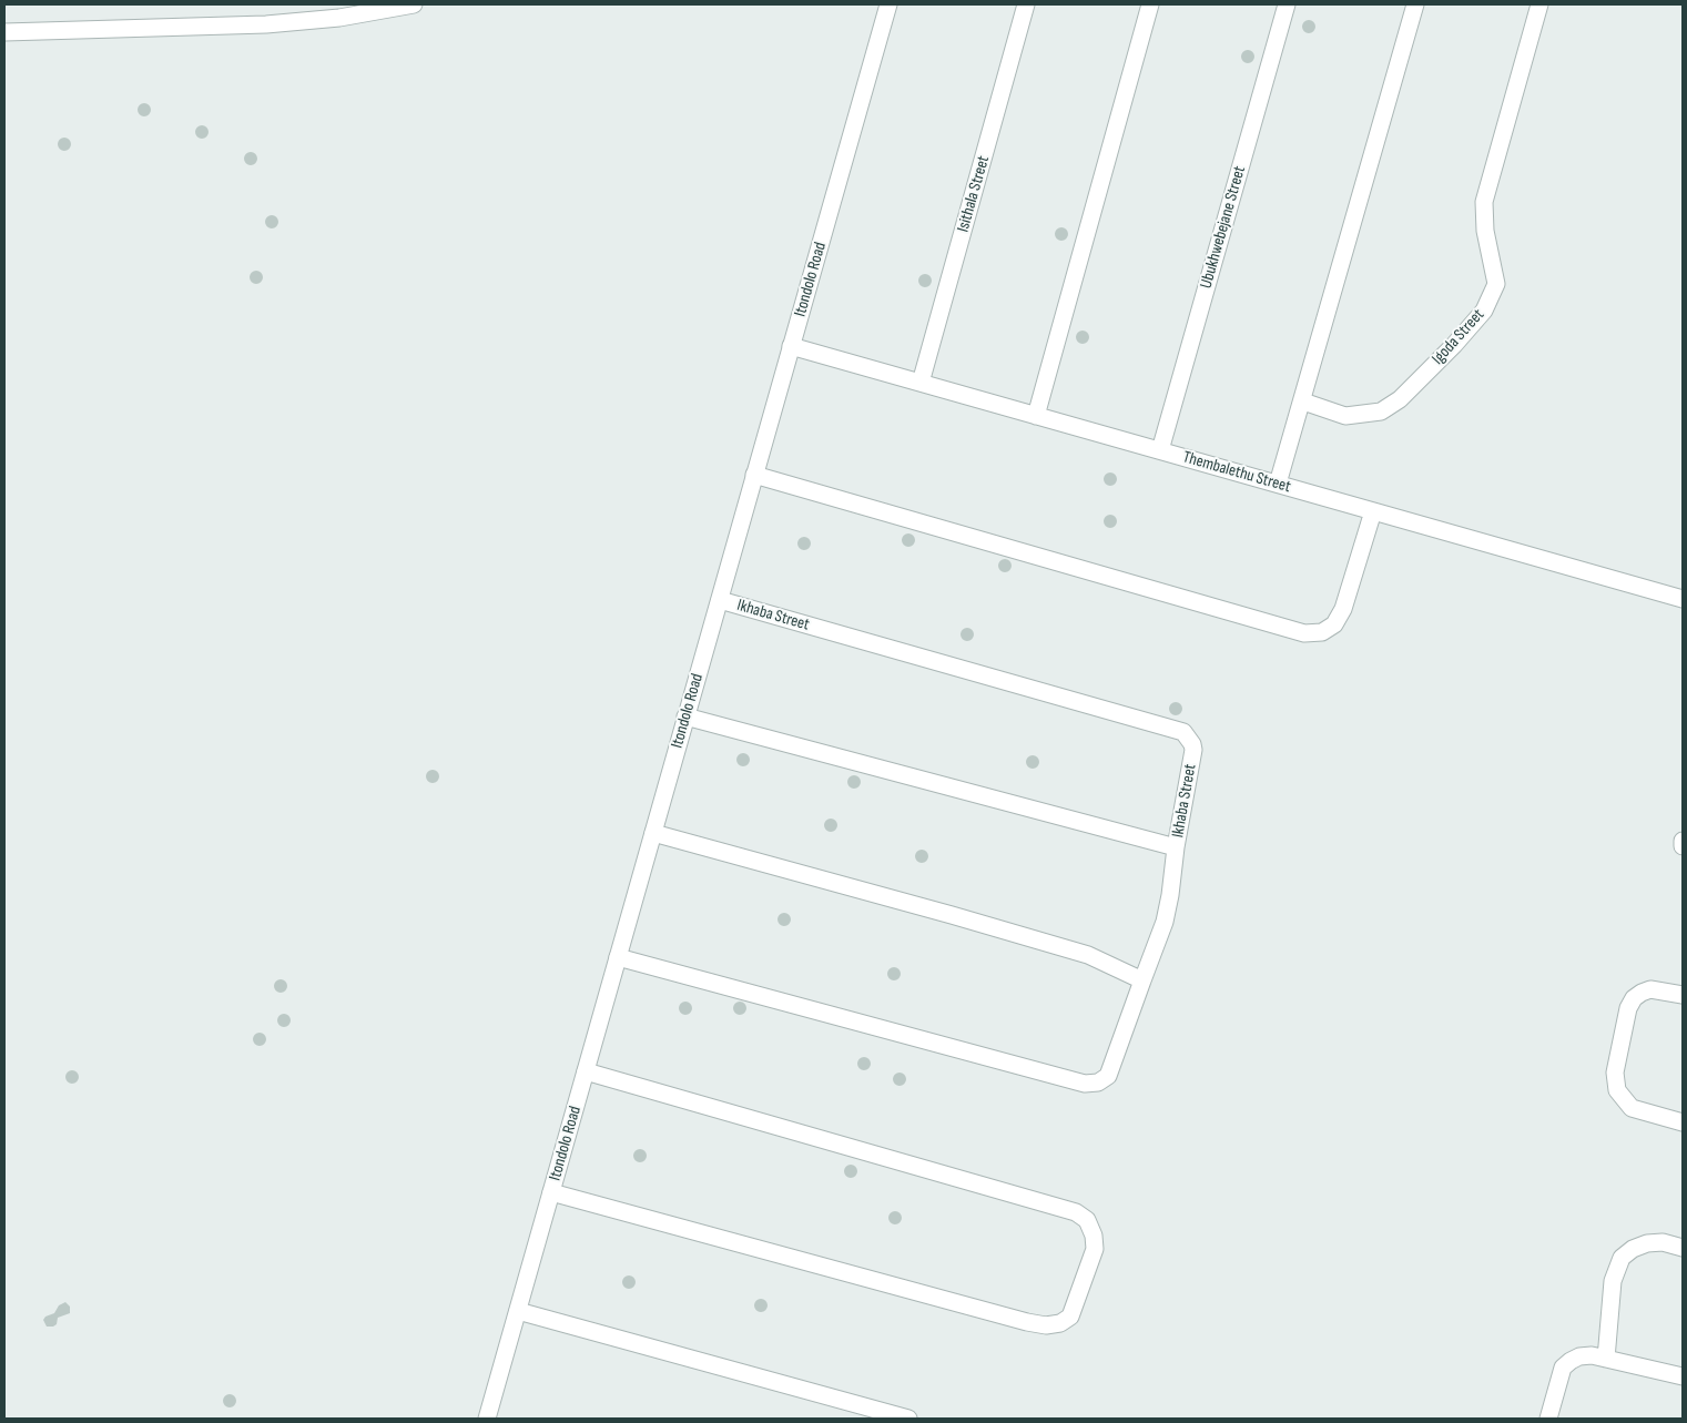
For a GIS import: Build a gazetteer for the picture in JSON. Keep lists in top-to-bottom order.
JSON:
{
  "streets": {
    "street": [
      "Isithala Street",
      "Ubukhwebejane Street",
      "Itondolo Road",
      "Igoda Street",
      "Thembalethu Street",
      "Ikhaba Street"
    ]
  },
  "crossings": [
    ["Isithala Street", "Thembalethu Street"],
    ["Ubukhwebejane Street", "Thembalethu Street"],
    ["Itondolo Road", "Thembalethu Street"],
    ["Itondolo Road", "Ikhaba Street"]
  ]
}
